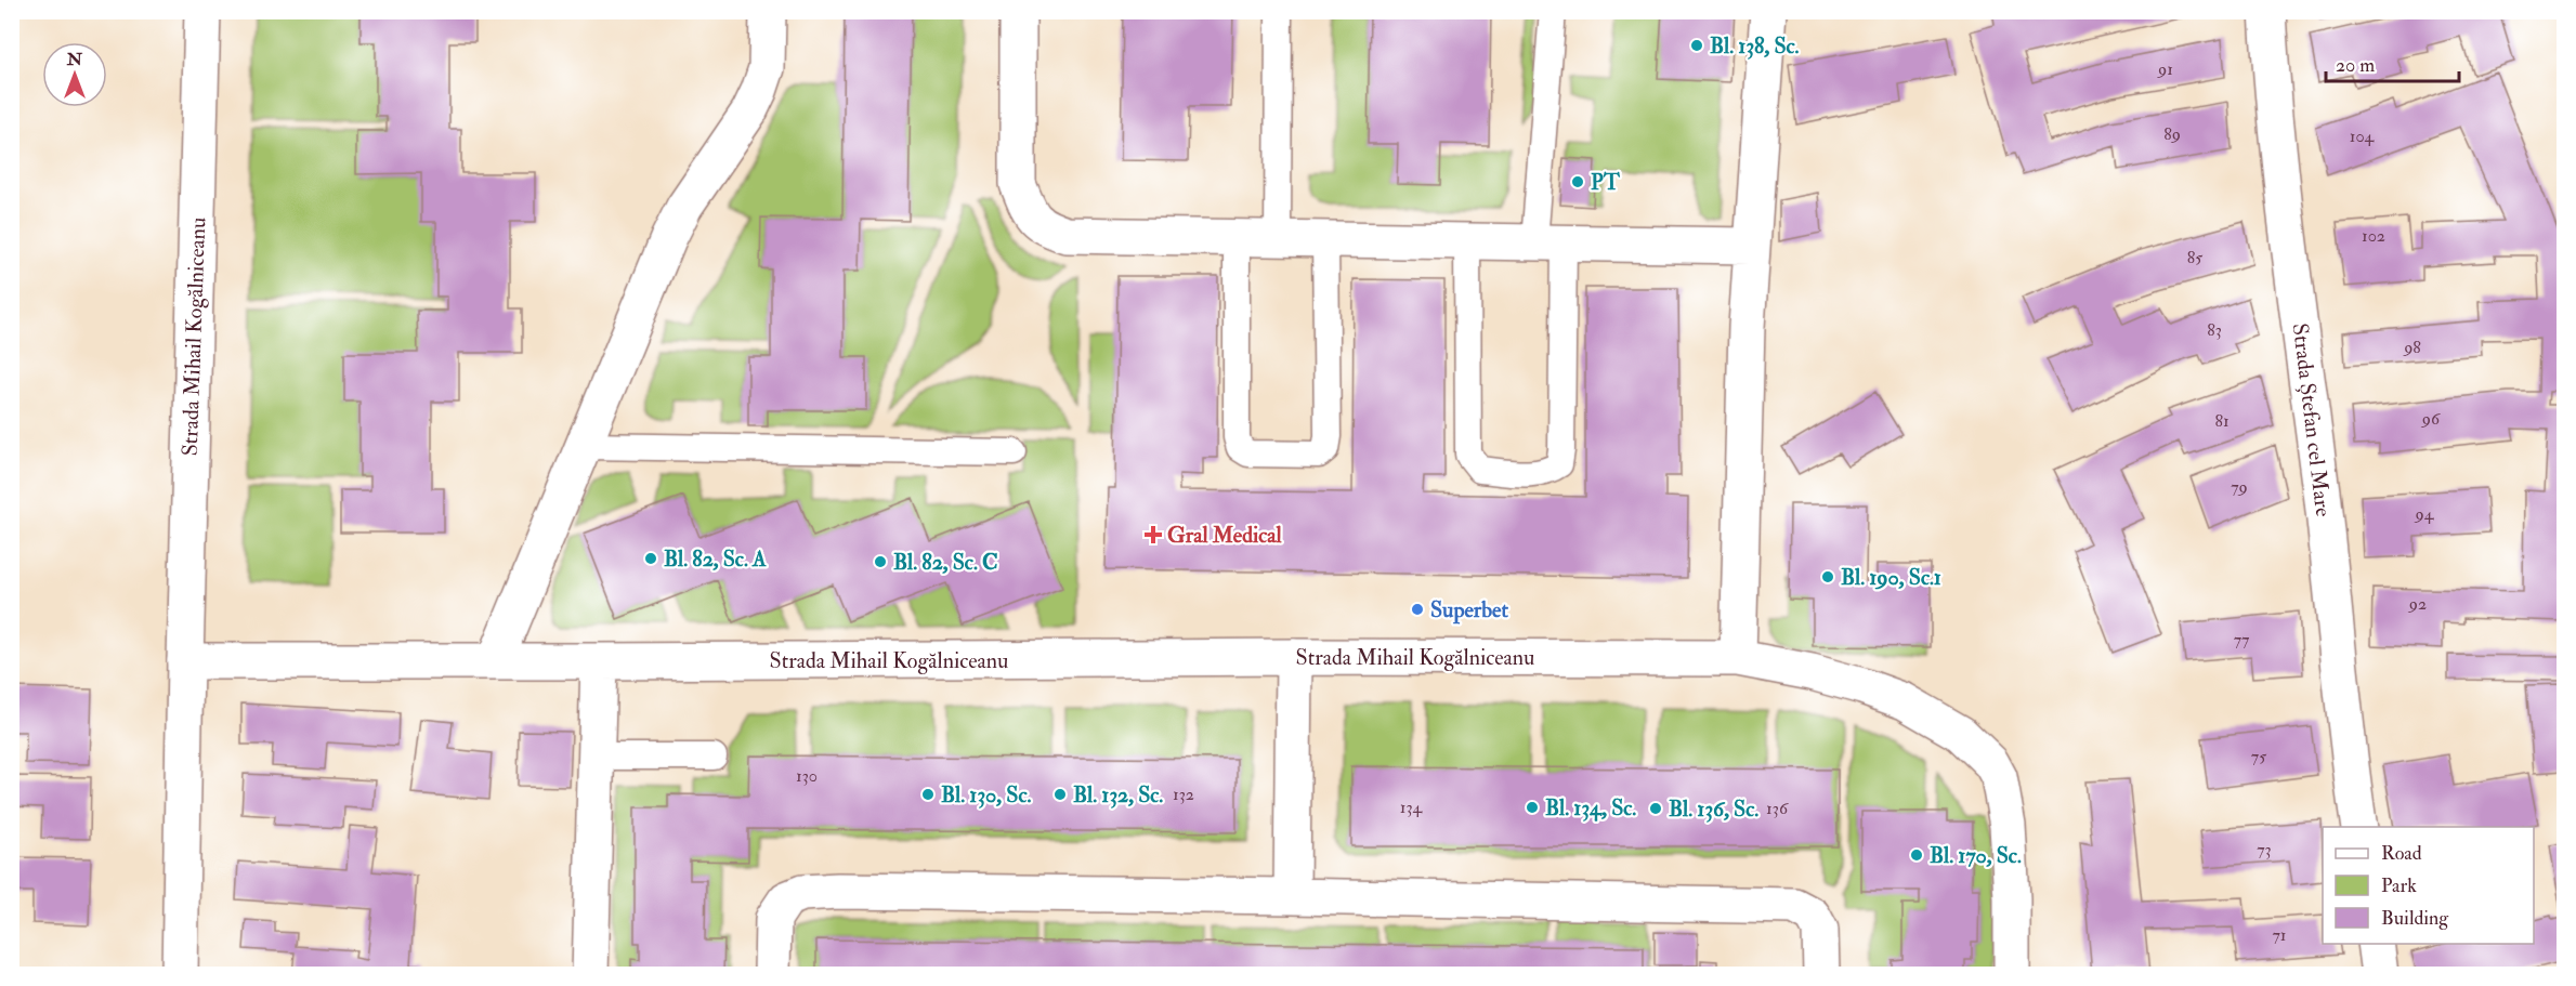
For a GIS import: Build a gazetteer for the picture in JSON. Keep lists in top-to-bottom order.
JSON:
{
  "streets": {
    "street": ["Strada Mihail Kogălniceanu", "Strada Ștefan cel Mare"]
  },
  "places": {
    "other": [
      "Bl. 138, Sc.",
      "PT",
      "Bl. 82, Sc. A",
      "Bl. 82, Sc. C",
      "Bl. 190, Sc.1",
      "Superbet",
      "Bl. 130, Sc.",
      "Bl. 132, Sc.",
      "Bl. 134, Sc.",
      "Bl. 136, Sc.",
      "Bl. 170, Sc."
    ],
    "health": ["Gral Medical"]
  },
  "house_numbers": [
    "91",
    "89",
    "104",
    "102",
    "85",
    "83",
    "98",
    "96",
    "81",
    "79",
    "94",
    "92",
    "77",
    "75",
    "130",
    "132",
    "134",
    "136",
    "73",
    "71"
  ],
  "legend": ["Road", "Park", "Building"],
  "scale_bar": "20 m",
  "north": "top"
}
